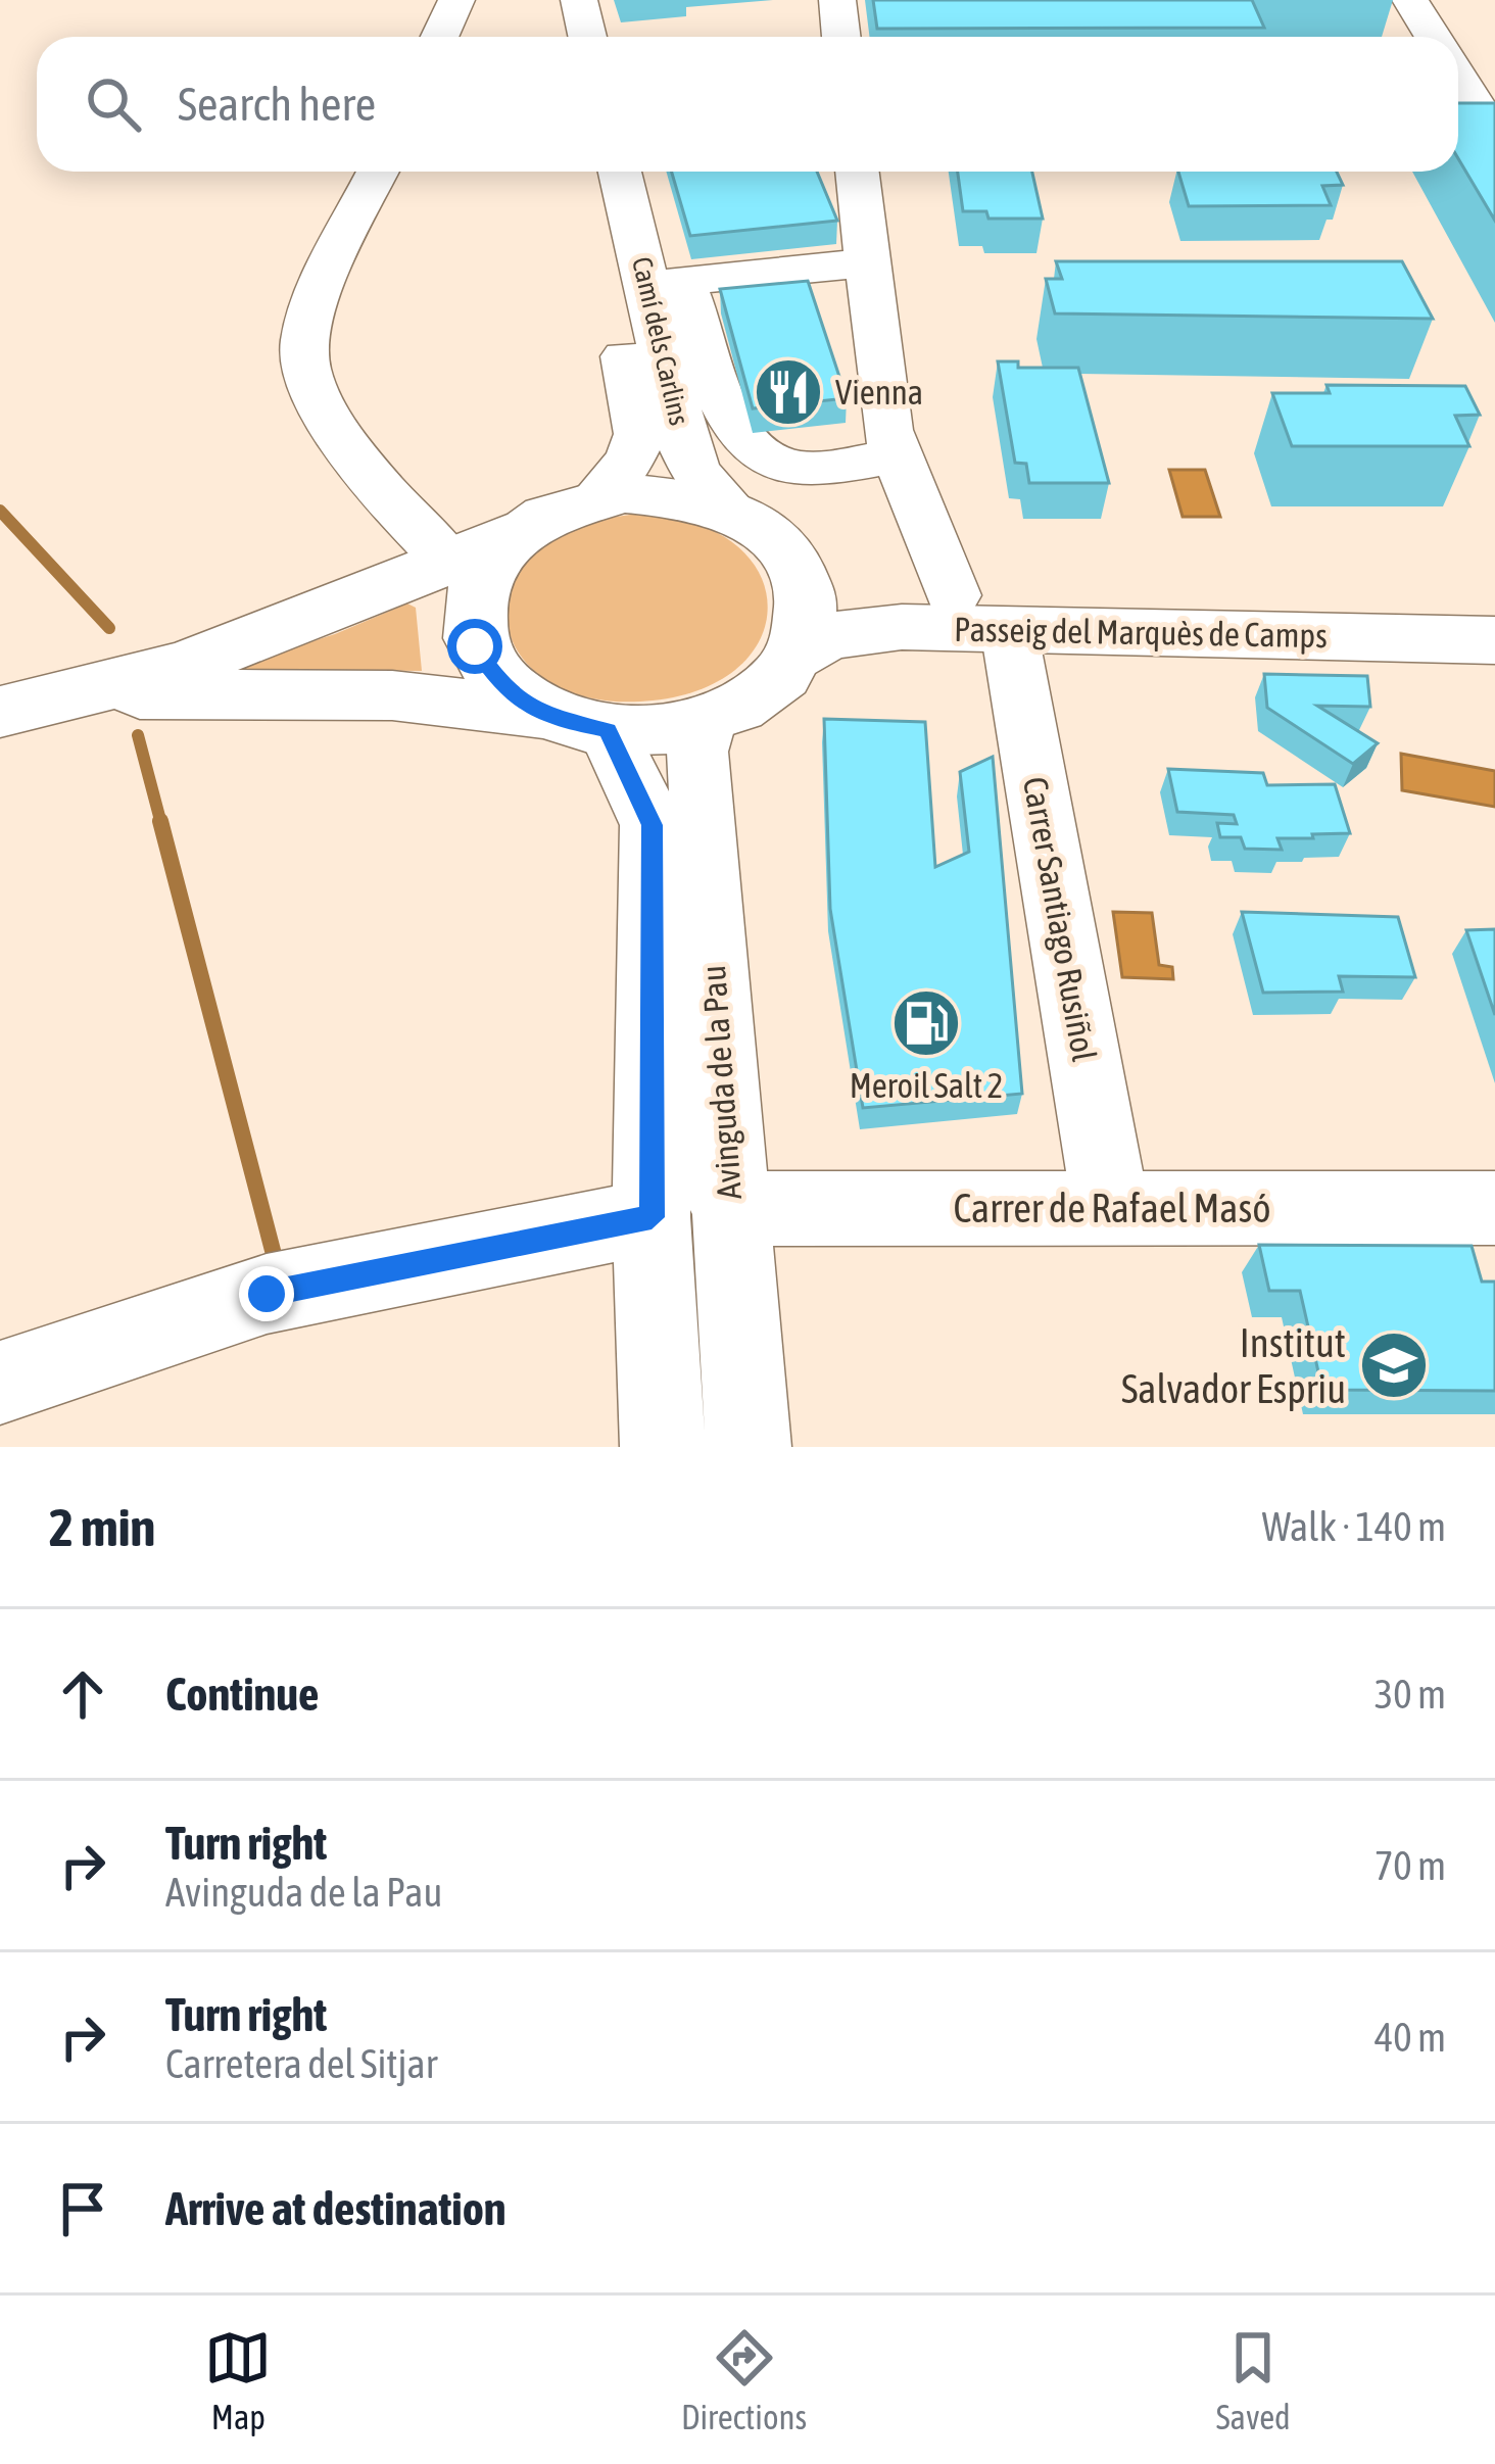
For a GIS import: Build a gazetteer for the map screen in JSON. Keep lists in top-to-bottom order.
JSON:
{
  "streets": {
    "main road": ["Passeig del Marquès de Camps"],
    "street": [
      "Camí dels Carlins",
      "Carrer Santiago Rusiñol",
      "Avinguda de la Pau",
      "Carrer de Rafael Masó"
    ]
  },
  "crossings": [
    ["Camí dels Carlins", "Passeig del Marquès de Camps"],
    ["Camí dels Carlins", "Avinguda de la Pau"],
    ["Passeig del Marquès de Camps", "Carrer Santiago Rusiñol"],
    ["Passeig del Marquès de Camps", "Avinguda de la Pau"],
    ["Carrer Santiago Rusiñol", "Carrer de Rafael Masó"],
    ["Avinguda de la Pau", "Carrer de Rafael Masó"]
  ],
  "places": {
    "restaurant": ["Vienna"],
    "fuel station": ["Meroil Salt 2"],
    "school or university": ["Institut Salvador Espriu"]
  },
  "page": {
    "search": "Search here",
    "heading": ["2 min", "Walk · 140 m"],
    "list": [
      ["Continue", "30 m"],
      ["Turn right", "Avinguda de la Pau", "70 m"],
      ["Turn right", "Carretera del Sitjar", "40 m"],
      "Arrive at destination"
    ],
    "nav": ["Map", "Directions", "Saved"]
  }
}
